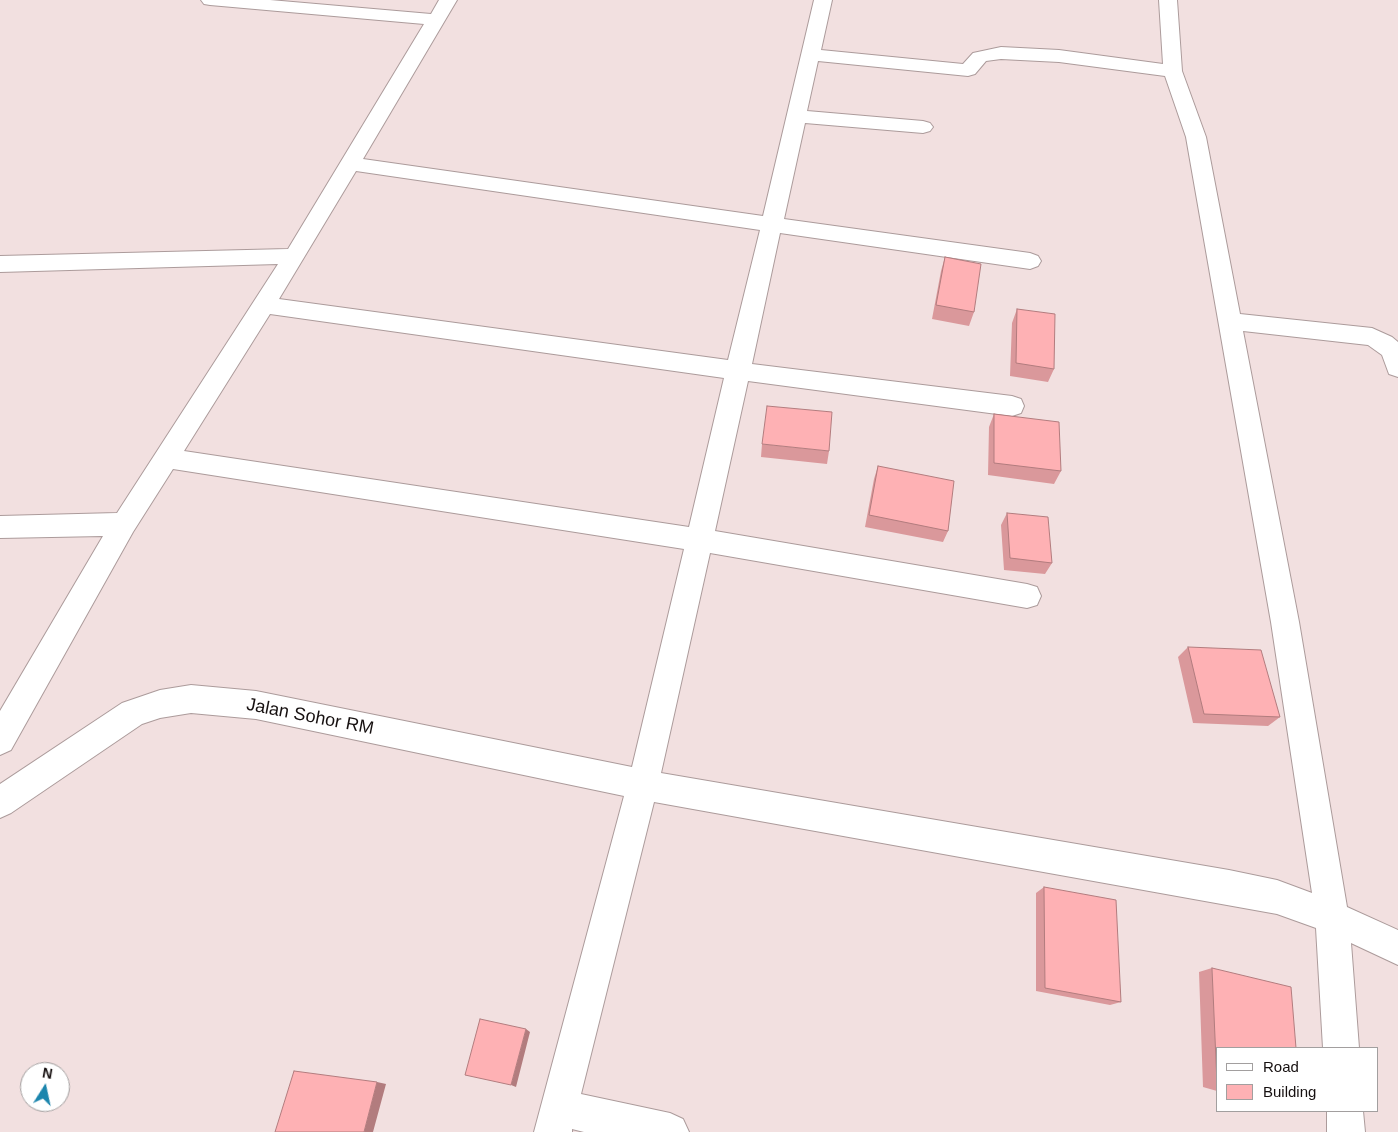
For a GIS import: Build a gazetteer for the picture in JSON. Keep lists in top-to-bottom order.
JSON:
{
  "streets": {
    "street": ["Jalan Sohor RM"]
  },
  "legend": ["Road", "Building"],
  "north": "top"
}
